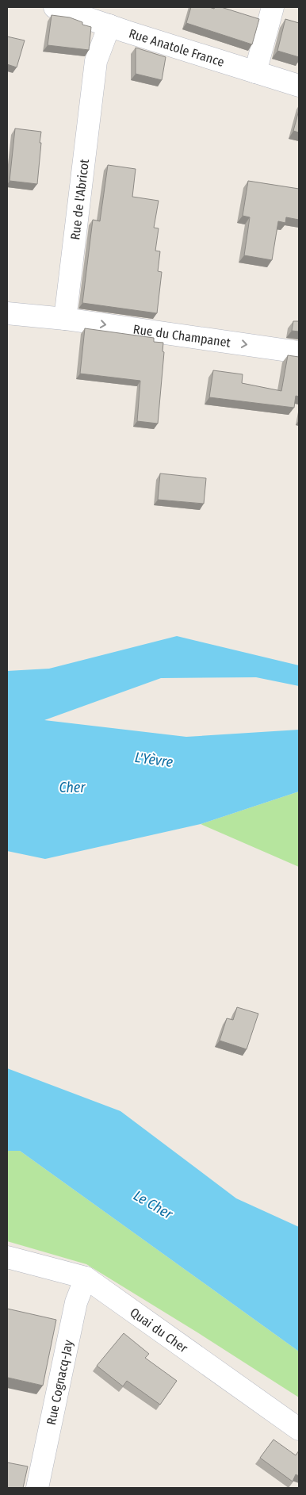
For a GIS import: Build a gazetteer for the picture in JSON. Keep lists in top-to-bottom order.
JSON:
{
  "streets": {
    "street": [
      "Rue Anatole France",
      "Rue de l'Abricot",
      "Rue du Champanet",
      "Quai du Cher",
      "Rue Cognacq-Jay"
    ]
  },
  "crossings": [
    ["Rue Anatole France", "Rue de l'Abricot"],
    ["Rue de l'Abricot", "Rue du Champanet"],
    ["Quai du Cher", "Rue Cognacq-Jay"]
  ],
  "one_way": ["Rue du Champanet"],
  "water": ["L'Yèvre", "Cher", "Le Cher"]
}
